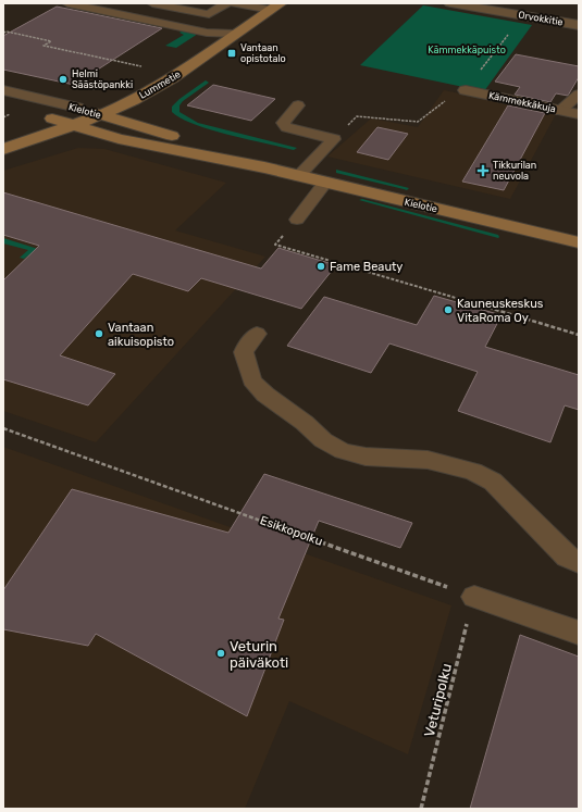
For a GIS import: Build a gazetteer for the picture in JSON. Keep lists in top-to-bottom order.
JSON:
{
  "streets": {
    "street": [
      "Orvokkitie",
      "Lummetie",
      "Kämmekkäkuja",
      "Kielotie"
    ],
    "path": ["Esikkopolku", "Veturipolku"]
  },
  "crossings": [
    ["Lummetie", "Kielotie"],
    ["Esikkopolku", "Veturipolku"]
  ],
  "parks": ["Kämmekkäpuisto"],
  "places": {
    "transit": ["Vantaan opistotalo"],
    "other": [
      "Helmi Säästöpankki",
      "Fame Beauty",
      "Kauneuskeskus VitaRoma Oy",
      "Vantaan aikuisopisto",
      "Veturin päiväkoti"
    ],
    "health": ["Tikkurilan neuvola"]
  }
}
